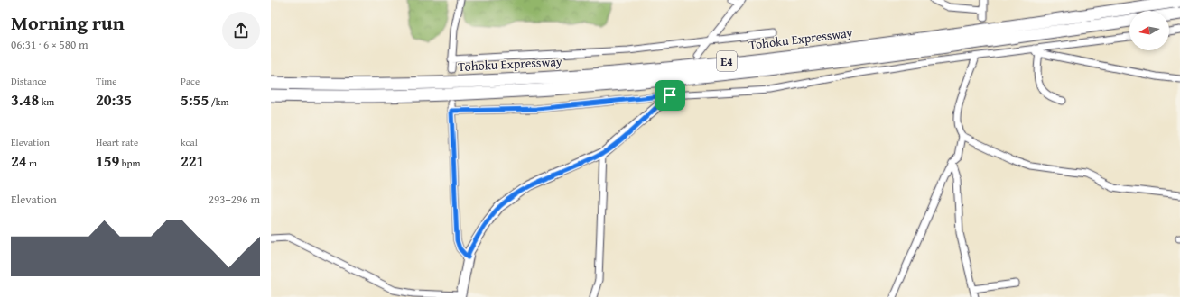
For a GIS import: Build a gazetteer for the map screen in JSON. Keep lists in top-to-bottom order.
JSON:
{
  "streets": {
    "highway": ["Tohoku Expressway", "E4"]
  },
  "north": "left",
  "page": {
    "heading": ["Morning run", "06:31 · 6 × 580 m"],
    "stats": [
      ["Distance", "3.48 km"],
      ["Time", "20:35"],
      ["Pace", "5:55 /km"],
      ["Elevation", "24 m"],
      ["Heart rate", "159 bpm"],
      ["kcal", "221"]
    ],
    "chart": ["Elevation", "293–296 m"]
  }
}
